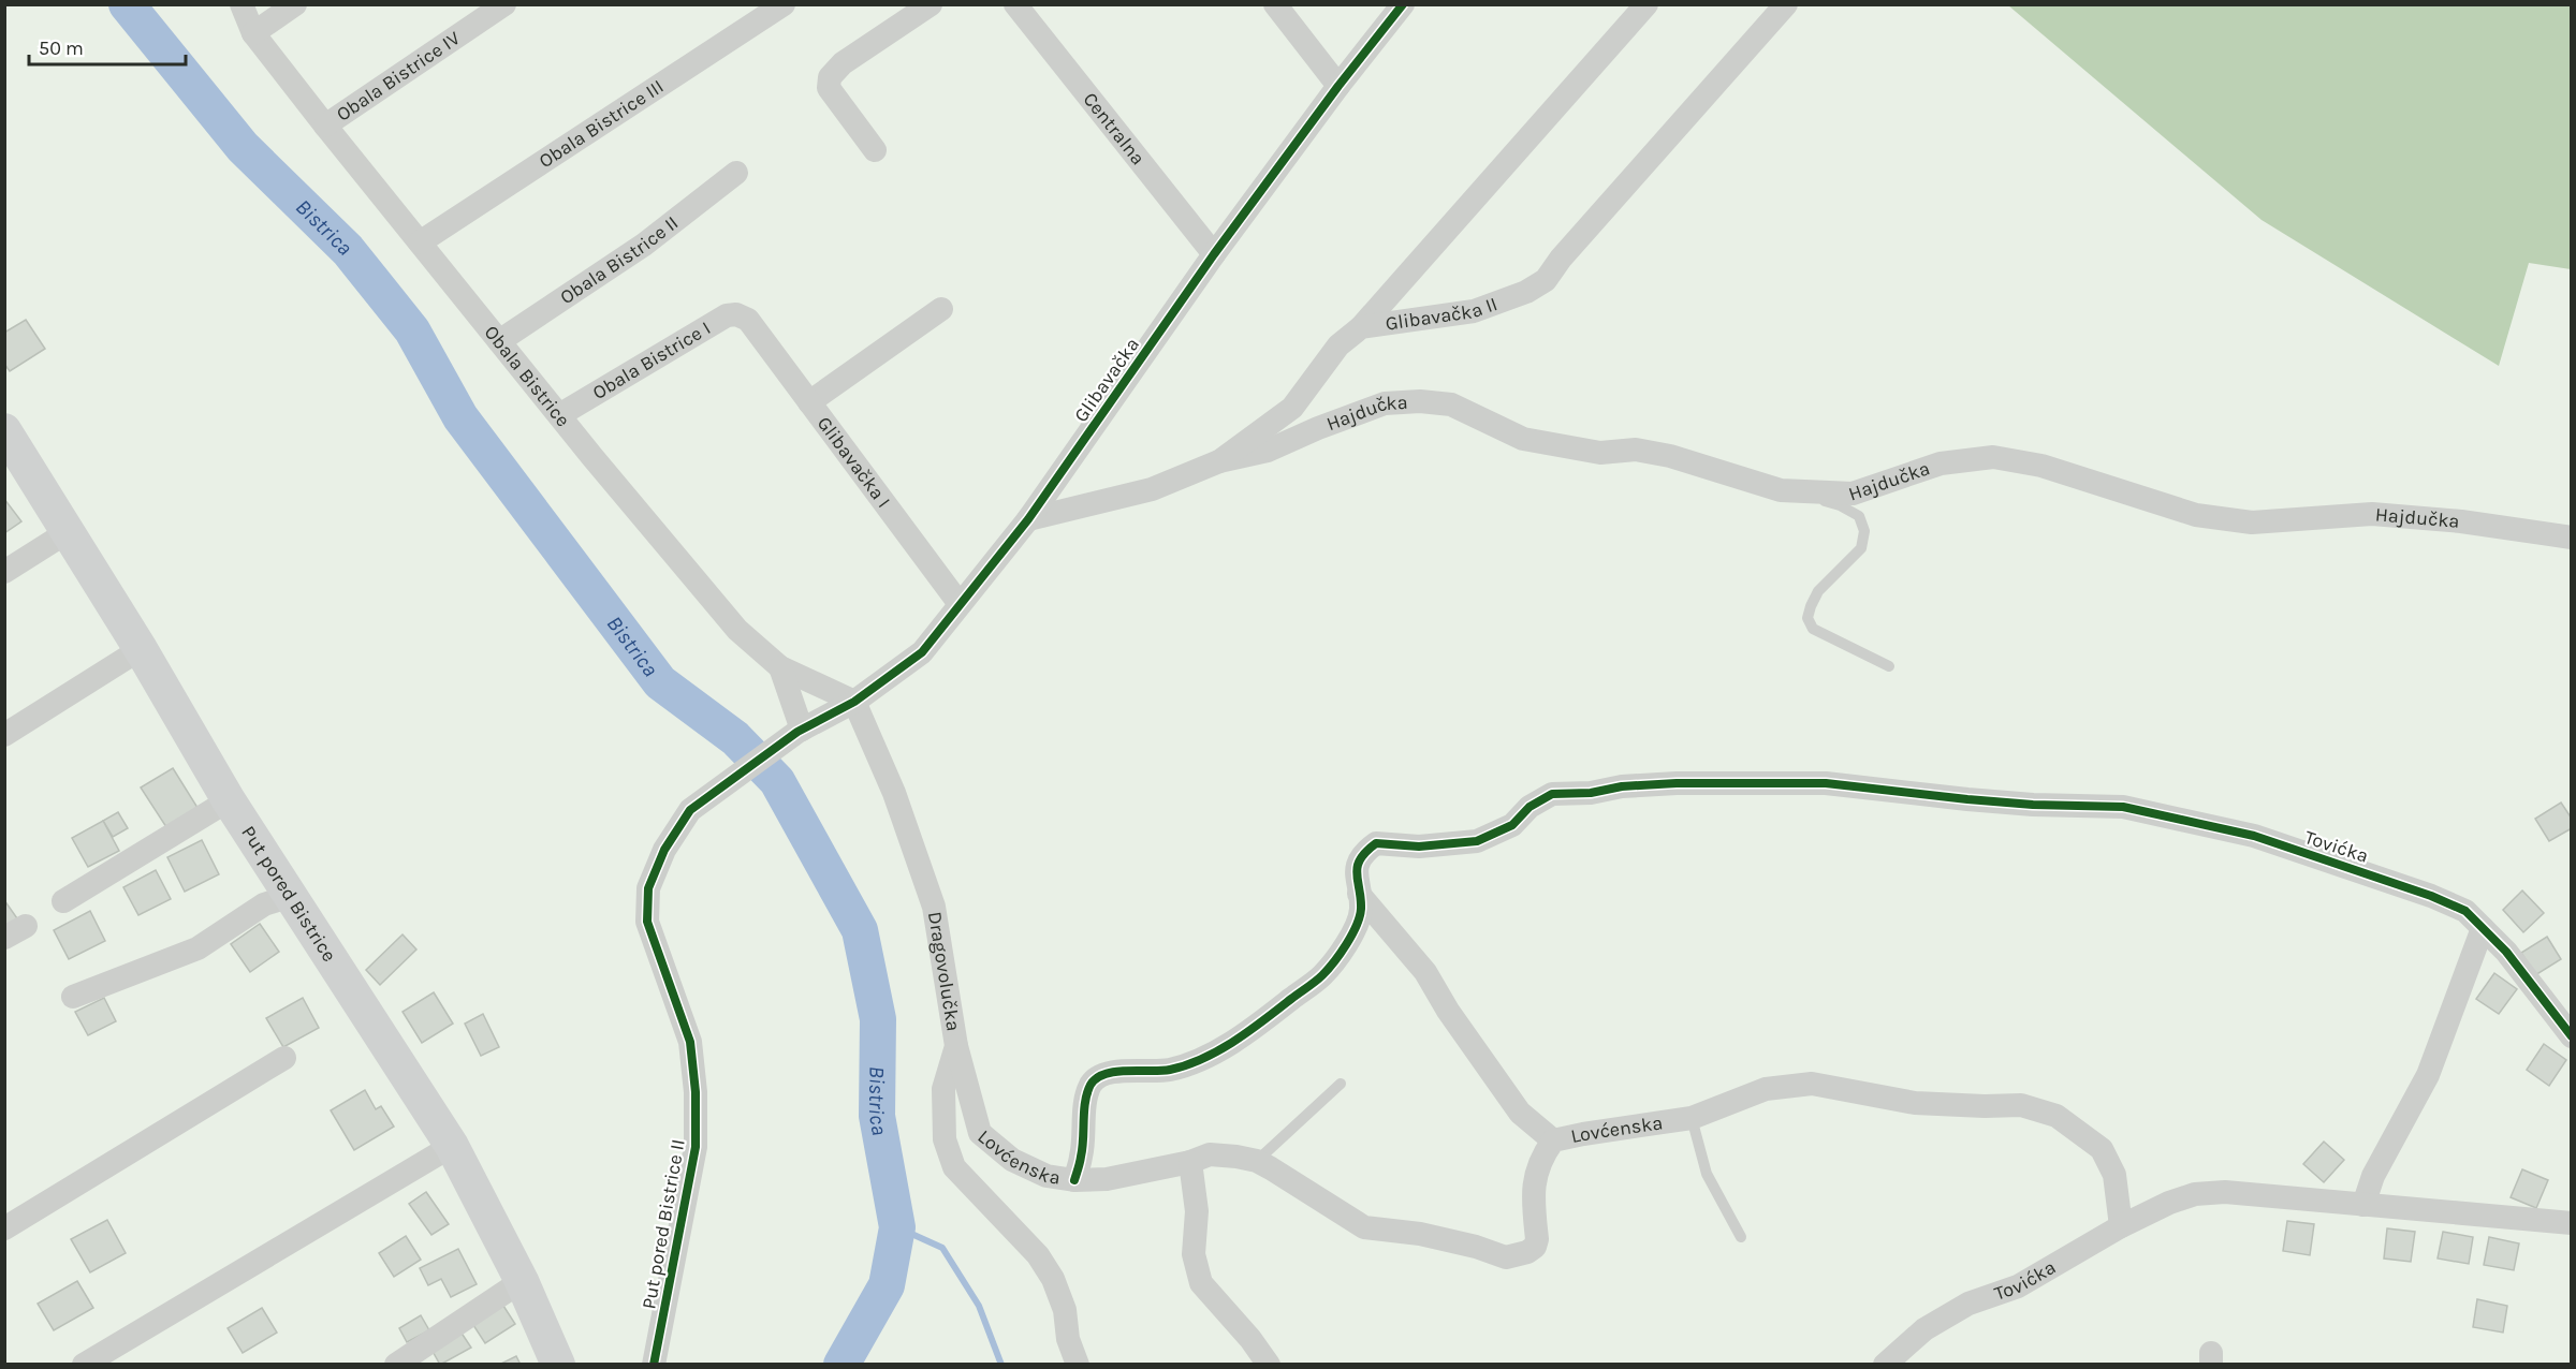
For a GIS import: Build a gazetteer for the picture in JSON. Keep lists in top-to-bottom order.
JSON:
{
  "streets": {
    "street": [
      "Obala Bistrice IV",
      "Obala Bistrice III",
      "Centralna",
      "Obala Bistrice II",
      "Glibavačka II",
      "Obala Bistrice I",
      "Obala Bistrice",
      "Glibavačka",
      "Hajdučka",
      "Glibavačka I",
      "Tovićka",
      "Put pored Bistrice",
      "Dragovolučka",
      "Lovćenska",
      "Put pored Bistrice II"
    ]
  },
  "crossings": [
    ["Obala Bistrice IV", "Obala Bistrice"],
    ["Obala Bistrice III", "Obala Bistrice"],
    ["Centralna", "Glibavačka"],
    ["Obala Bistrice II", "Obala Bistrice"],
    ["Glibavačka II", "Glibavačka"],
    ["Glibavačka II", "Hajdučka"],
    ["Obala Bistrice I", "Obala Bistrice"],
    ["Obala Bistrice I", "Glibavačka I"],
    ["Obala Bistrice", "Glibavačka"],
    ["Obala Bistrice", "Dragovolučka"],
    ["Glibavačka", "Glibavačka I"],
    ["Glibavačka", "Dragovolučka"],
    ["Glibavačka", "Put pored Bistrice II"],
    ["Tovićka", "Lovćenska"],
    ["Dragovolučka", "Lovćenska"]
  ],
  "water": ["Bistrica"],
  "scale_bar": "50 m"
}
